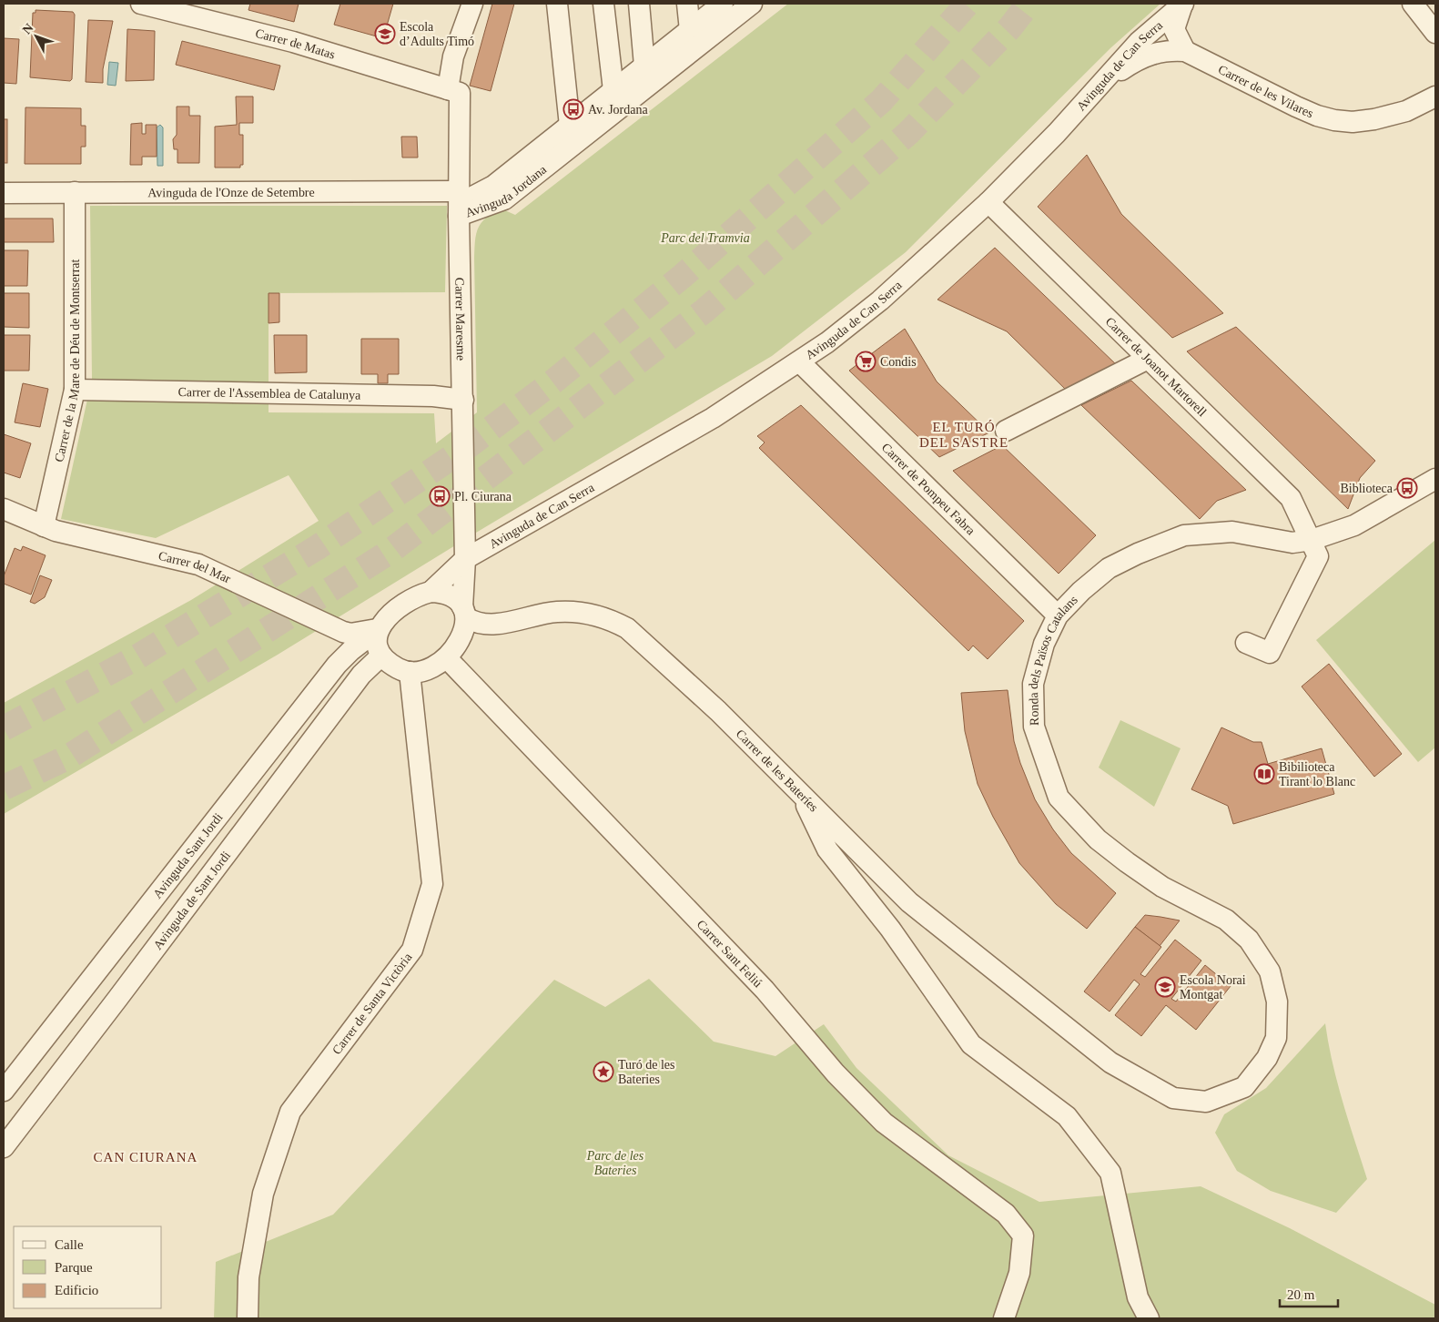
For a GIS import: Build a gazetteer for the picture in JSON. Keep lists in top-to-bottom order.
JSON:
{
  "streets": {
    "street": [
      "Carrer de Matas",
      "Avinguda de Can Serra",
      "Carrer de les Vilares",
      "Avinguda Jordana",
      "Avinguda de l'Onze de Setembre",
      "Carrer Maresme",
      "Carrer de la Mare de Déu de Montserrat",
      "Carrer de Joanot Martorell",
      "Carrer de l'Assemblea de Catalunya",
      "Carrer de Pompeu Fabra",
      "Carrer del Mar",
      "Ronda dels Països Catalans",
      "Carrer de les Bateríes",
      "Avinguda Sant Jordi",
      "Avinguda de Sant Jordi",
      "Carrer Sant Feliú",
      "Carrer de Santa Victòria"
    ]
  },
  "crossings": [
    ["Carrer de Matas", "Carrer Maresme"],
    ["Avinguda de Can Serra", "Carrer de les Vilares"],
    ["Avinguda de Can Serra", "Carrer Maresme"],
    ["Avinguda de Can Serra", "Carrer de Joanot Martorell"],
    ["Avinguda de Can Serra", "Carrer de Pompeu Fabra"],
    ["Avinguda Jordana", "Carrer Maresme"],
    ["Avinguda de l'Onze de Setembre", "Carrer Maresme"],
    ["Avinguda de l'Onze de Setembre", "Carrer de la Mare de Déu de Montserrat"],
    ["Carrer Maresme", "Carrer de l'Assemblea de Catalunya"],
    ["Carrer Maresme", "Carrer del Mar"],
    ["Carrer Maresme", "Carrer de les Bateríes"],
    ["Carrer Maresme", "Avinguda Sant Jordi"],
    ["Carrer Maresme", "Avinguda de Sant Jordi"],
    ["Carrer Maresme", "Carrer Sant Feliú"],
    ["Carrer Maresme", "Carrer de Santa Victòria"],
    ["Carrer de la Mare de Déu de Montserrat", "Carrer de l'Assemblea de Catalunya"],
    ["Carrer de la Mare de Déu de Montserrat", "Carrer del Mar"],
    ["Carrer de Joanot Martorell", "Ronda dels Països Catalans"],
    ["Carrer de Pompeu Fabra", "Ronda dels Països Catalans"],
    ["Carrer del Mar", "Carrer de les Bateríes"],
    ["Carrer del Mar", "Avinguda Sant Jordi"],
    ["Carrer del Mar", "Avinguda de Sant Jordi"],
    ["Carrer del Mar", "Carrer Sant Feliú"],
    ["Carrer del Mar", "Carrer de Santa Victòria"],
    ["Ronda dels Països Catalans", "Carrer de les Bateríes"],
    ["Carrer de les Bateríes", "Avinguda Sant Jordi"],
    ["Carrer de les Bateríes", "Avinguda de Sant Jordi"],
    ["Carrer de les Bateríes", "Carrer Sant Feliú"],
    ["Carrer de les Bateríes", "Carrer de Santa Victòria"],
    ["Avinguda Sant Jordi", "Avinguda de Sant Jordi"],
    ["Avinguda Sant Jordi", "Carrer Sant Feliú"],
    ["Avinguda Sant Jordi", "Carrer de Santa Victòria"],
    ["Avinguda de Sant Jordi", "Carrer Sant Feliú"],
    ["Avinguda de Sant Jordi", "Carrer de Santa Victòria"],
    ["Carrer Sant Feliú", "Carrer de Santa Victòria"]
  ],
  "districts": ["EL TURÓ DEL SASTRE", "CAN CIURANA"],
  "parks": ["Parc del Tramvia", "Parc de les Bateries"],
  "places": {
    "school or university": ["Escola d’Adults Timó", "Escola Norai Montgat"],
    "bus stop": ["Av. Jordana", "Biblioteca", "Pl. Ciurana"],
    "supermarket": ["Condis"],
    "library": ["Bibilioteca Tirant lo Blanc"],
    "place": ["Turó de les Bateries"]
  },
  "legend": ["Calle", "Parque", "Edificio"],
  "scale_bar": "20 m",
  "north": "top left"
}
